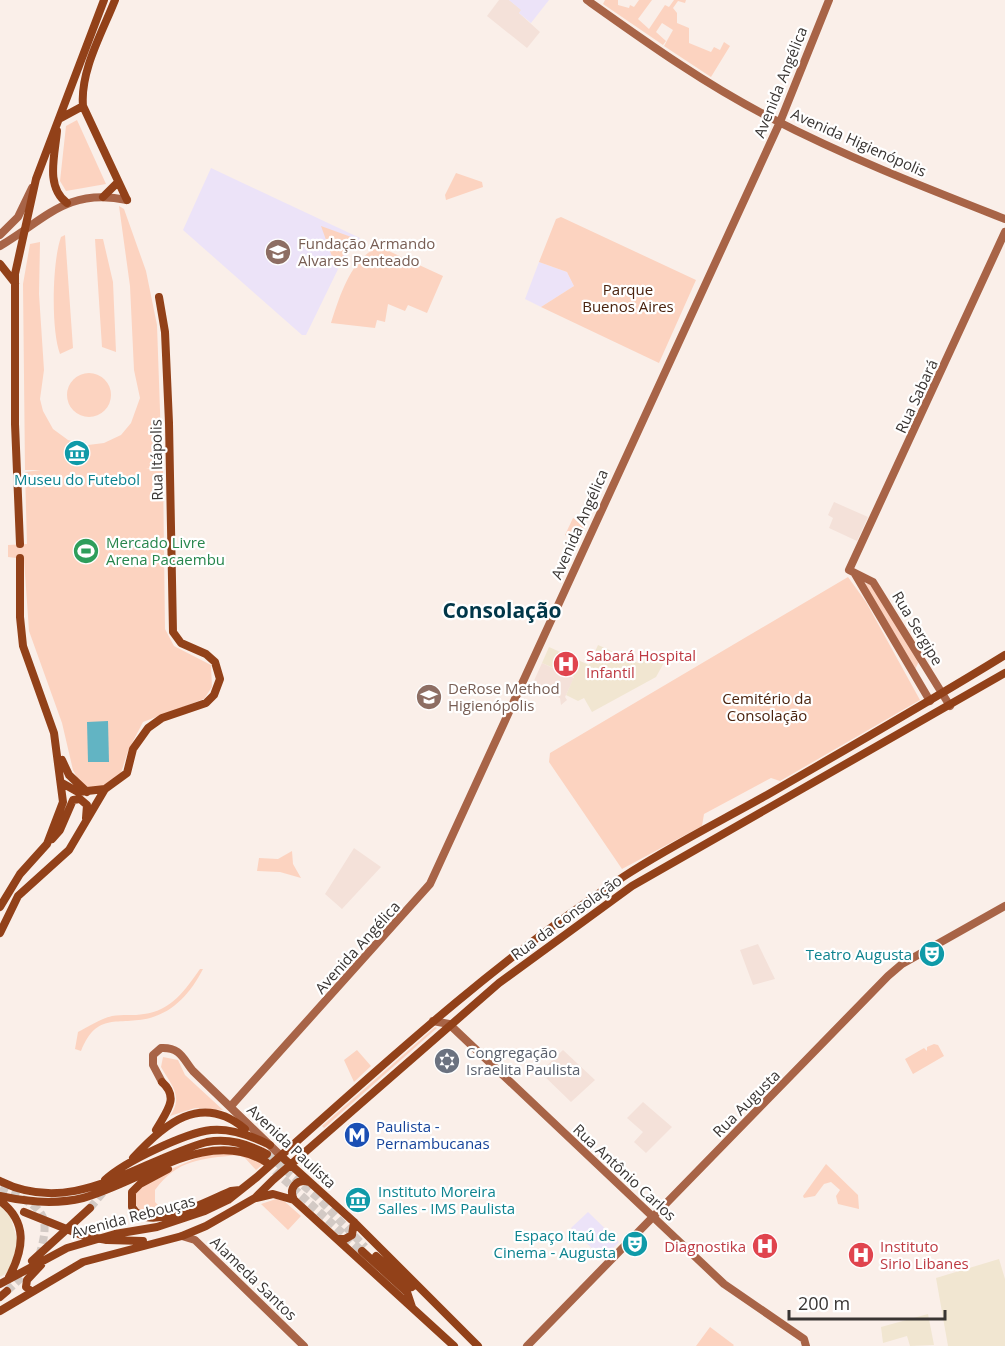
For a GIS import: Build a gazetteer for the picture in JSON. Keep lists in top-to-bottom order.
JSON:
{
  "streets": {
    "main road": [
      "Avenida Angélica",
      "Avenida Higienópolis",
      "Rua Sabará",
      "Rua Itápolis",
      "Rua Sergipe",
      "Rua da Consolação",
      "Rua Augusta",
      "Avenida Paulista",
      "Rua Antônio Carlos",
      "Avenida Rebouças",
      "Alameda Santos"
    ]
  },
  "crossings": [
    ["Avenida Angélica", "Avenida Higienópolis"],
    ["Avenida Angélica", "Avenida Paulista"],
    ["Rua Sabará", "Rua Sergipe"],
    ["Rua Sergipe", "Rua da Consolação"],
    ["Rua da Consolação", "Avenida Paulista"],
    ["Rua da Consolação", "Rua Antônio Carlos"],
    ["Rua da Consolação", "Avenida Rebouças"],
    ["Rua da Consolação", "Alameda Santos"],
    ["Rua Augusta", "Rua Antônio Carlos"],
    ["Avenida Rebouças", "Alameda Santos"]
  ],
  "districts": ["Consolação"],
  "parks": ["Parque Buenos Aires", "Cemitério da Consolação"],
  "places": {
    "school or university": ["Fundação Armando Alvares Penteado", "DeRose Method Higienópolis"],
    "museum": ["Museu do Futebol", "Instituto Moreira Salles - IMS Paulista"],
    "sports": ["Mercado Livre Arena Pacaembu"],
    "hospital": ["Sabará Hospital Infantil", "Diagnostika", "Instituto Sirio Libanes"],
    "theatre": ["Teatro Augusta", "Espaço Itaú de Cinema - Augusta"],
    "synagogue": ["Congregação Israelita Paulista"],
    "metro station": ["Paulista - Pernambucanas"]
  },
  "scale_bar": "200 m"
}
